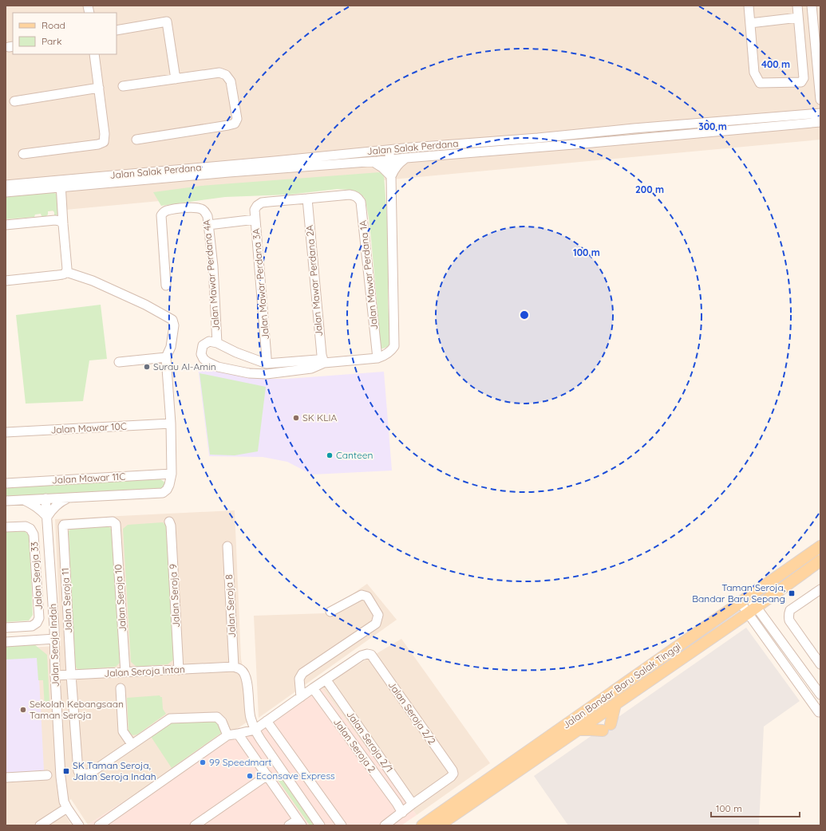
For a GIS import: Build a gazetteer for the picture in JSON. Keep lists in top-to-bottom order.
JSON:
{
  "streets": {
    "main road": ["Jalan Bandar Baru Salak Tinggi"],
    "street": [
      "Jalan Salak Perdana",
      "Jalan Mawar Perdana 4A",
      "Jalan Mawar Perdana 1A",
      "Jalan Mawar Perdana 2A",
      "Jalan Mawar Perdana 3A",
      "Jalan Mawar 10C",
      "Jalan Mawar 11C",
      "Jalan Seroja 33",
      "Jalan Seroja 9",
      "Jalan Seroja 10",
      "Jalan Seroja 11",
      "Jalan Seroja 8",
      "Jalan Seroja Indah",
      "Jalan Seroja Intan",
      "Jalan Seroja 2/2",
      "Jalan Seroja 2/1",
      "Jalan Seroja 2"
    ]
  },
  "crossings": [
    ["Jalan Mawar Perdana 1A", "Jalan Mawar Perdana 2A"],
    ["Jalan Mawar Perdana 1A", "Jalan Mawar Perdana 3A"],
    ["Jalan Mawar Perdana 2A", "Jalan Mawar Perdana 3A"],
    ["Jalan Seroja 9", "Jalan Seroja Intan"],
    ["Jalan Seroja 10", "Jalan Seroja 11"],
    ["Jalan Seroja 10", "Jalan Seroja Intan"],
    ["Jalan Seroja 11", "Jalan Seroja Intan"],
    ["Jalan Seroja 8", "Jalan Seroja Intan"],
    ["Jalan Seroja Indah", "Jalan Seroja Intan"],
    ["Jalan Seroja 2/2", "Jalan Seroja 2/1"]
  ],
  "places": {
    "other": [
      "Surau Al-Amin",
      "SK KLIA",
      "Canteen",
      "Sekolah Kebangsaan Taman Seroja",
      "99 Speedmart",
      "Econsave Express"
    ],
    "transit": ["Taman Seroja, Bandar Baru Sepang", "SK Taman Seroja, Jalan Seroja Indah"]
  },
  "legend": ["Road", "Park"],
  "scale_bar": "100 m",
  "rings": [
    "400 m",
    "300 m",
    "200 m",
    "100 m"
  ]
}
